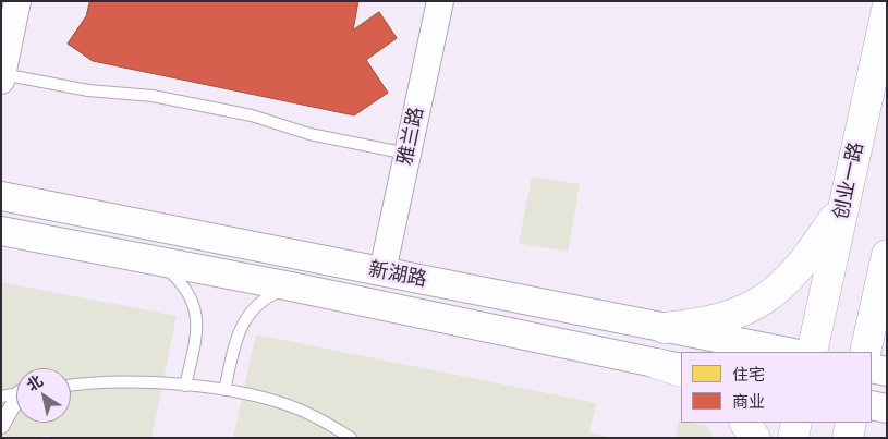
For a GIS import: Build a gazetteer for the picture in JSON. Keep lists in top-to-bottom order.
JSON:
{
  "streets": {
    "main road": ["创业一路", "新湖路"],
    "street": ["雅兰路"]
  },
  "crossings": [
    ["雅兰路", "新湖路"]
  ],
  "legend": ["住宅", "商业"],
  "north": "top left"
}
